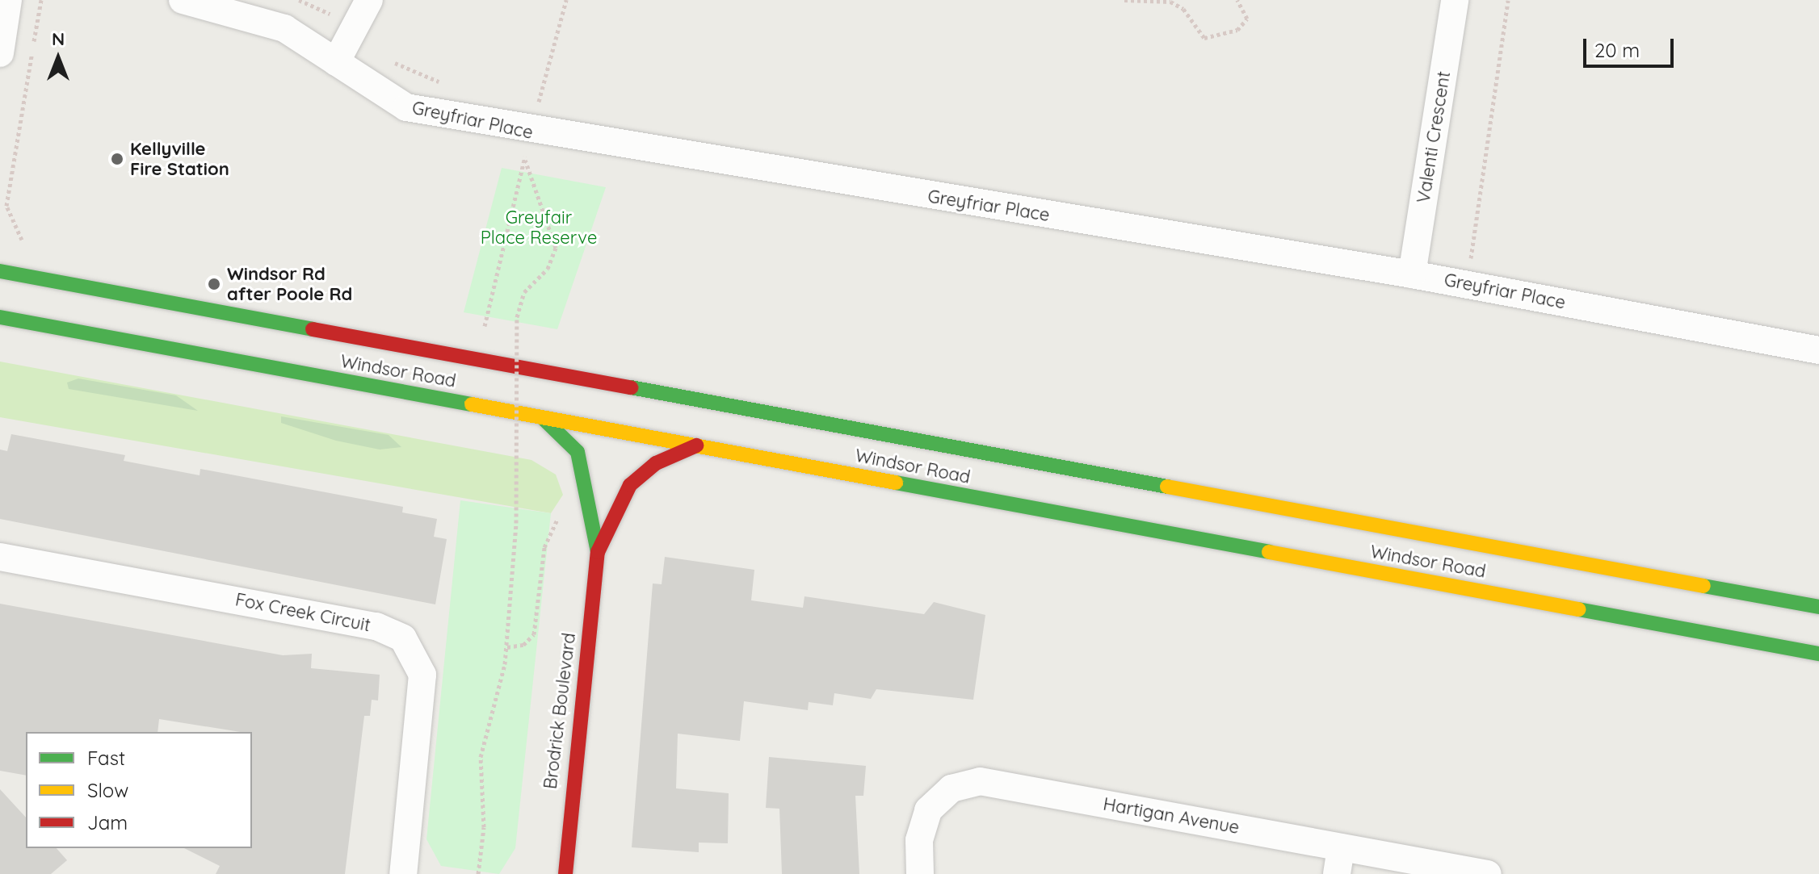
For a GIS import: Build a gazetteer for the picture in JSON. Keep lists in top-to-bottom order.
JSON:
{
  "streets": {
    "main road": ["Windsor Road", "Brodrick Boulevard"],
    "street": [
      "Greyfriar Place",
      "Valenti Crescent",
      "Fox Creek Circuit",
      "Hartigan Avenue"
    ]
  },
  "crossings": [
    ["Greyfriar Place", "Valenti Crescent"],
    ["Windsor Road", "Brodrick Boulevard"]
  ],
  "parks": ["Greyfair Place Reserve"],
  "places": ["Kellyville Fire Station", "Windsor Rd after Poole Rd"],
  "legend": ["Fast", "Slow", "Jam"],
  "scale_bar": "20 m",
  "north": "top"
}
